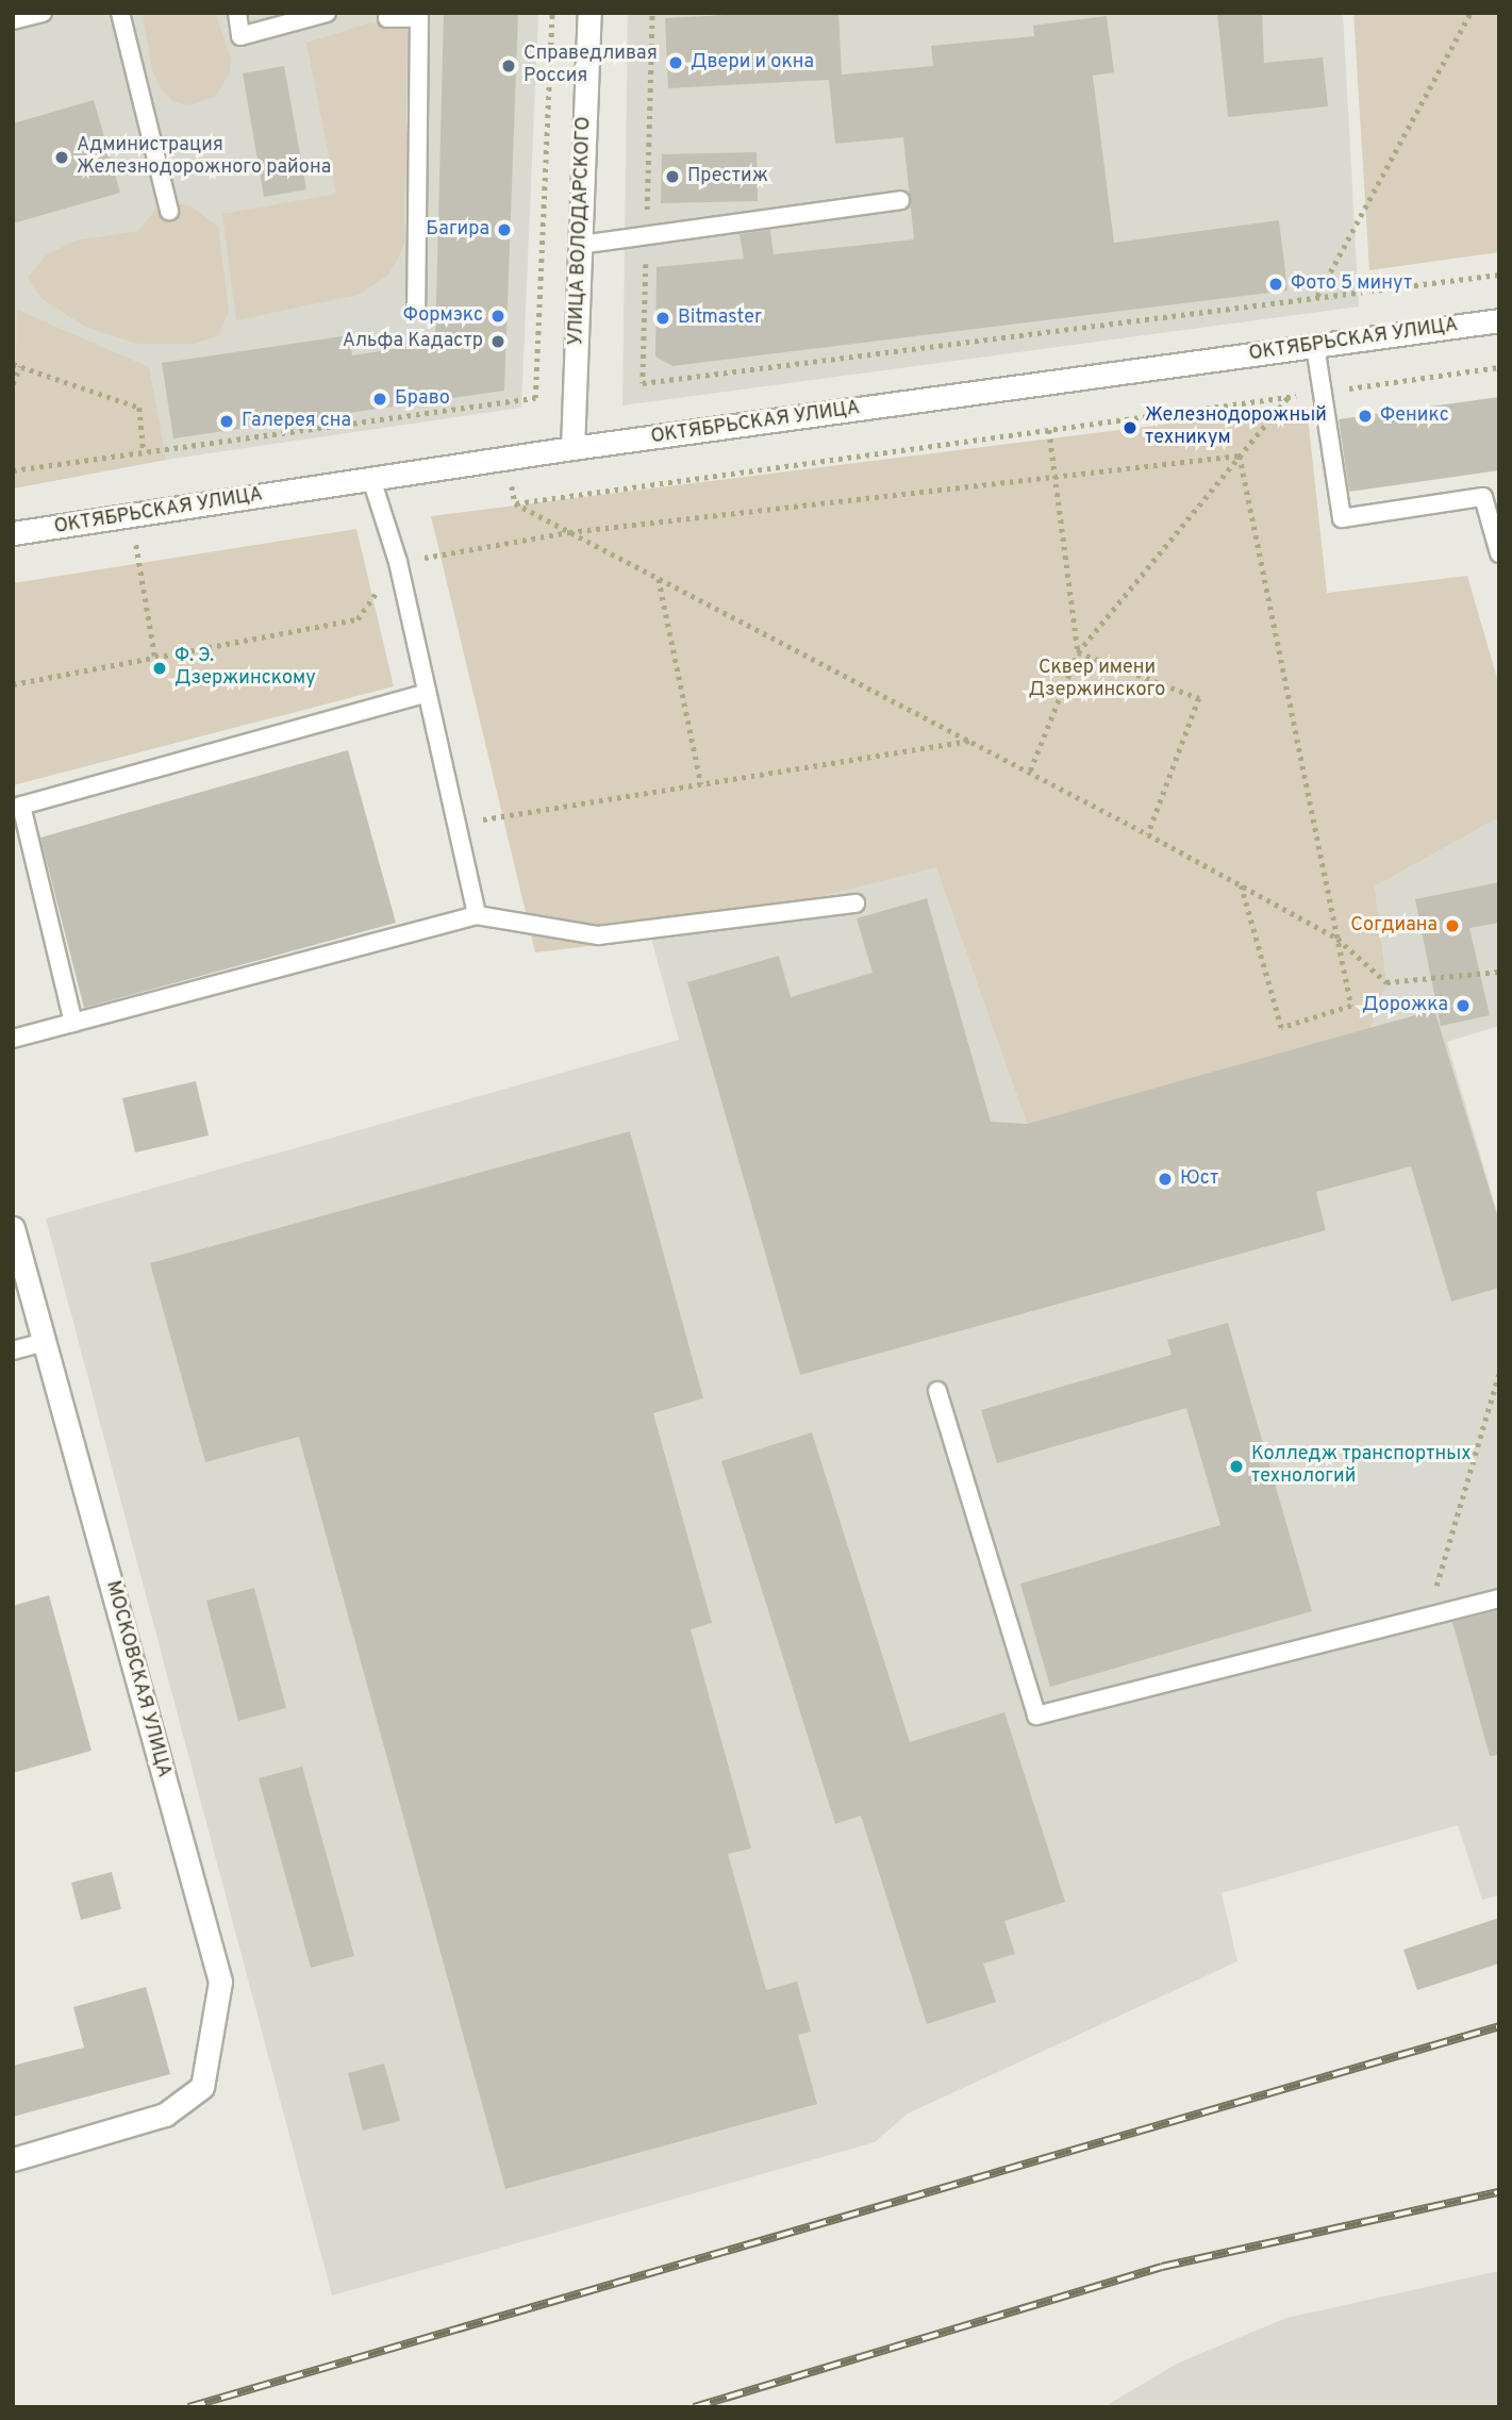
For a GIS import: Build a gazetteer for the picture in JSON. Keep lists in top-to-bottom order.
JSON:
{
  "streets": {
    "street": ["УЛИЦА ВОЛОДАРСКОГО", "ОКТЯБРЬСКАЯ УЛИЦА", "МОСКОВСКАЯ УЛИЦА"]
  },
  "crossings": [
    ["УЛИЦА ВОЛОДАРСКОГО", "ОКТЯБРЬСКАЯ УЛИЦА"]
  ],
  "parks": ["Сквер имени Дзержинского"],
  "places": [
    "Двери и окна",
    "Справедливая Россия",
    "Администрация Железнодорожного района",
    "Престиж",
    "Багира",
    "Фото 5 минут",
    "Формэкс",
    "Bitmaster",
    "Альфа Кадастр",
    "Браво",
    "Феникс",
    "Галерея сна",
    "Железнодорожный техникум",
    "Ф. Э. Дзержинскому",
    "Согдиана",
    "Дорожка",
    "Юст",
    "Колледж транспортных технологий"
  ]
}
